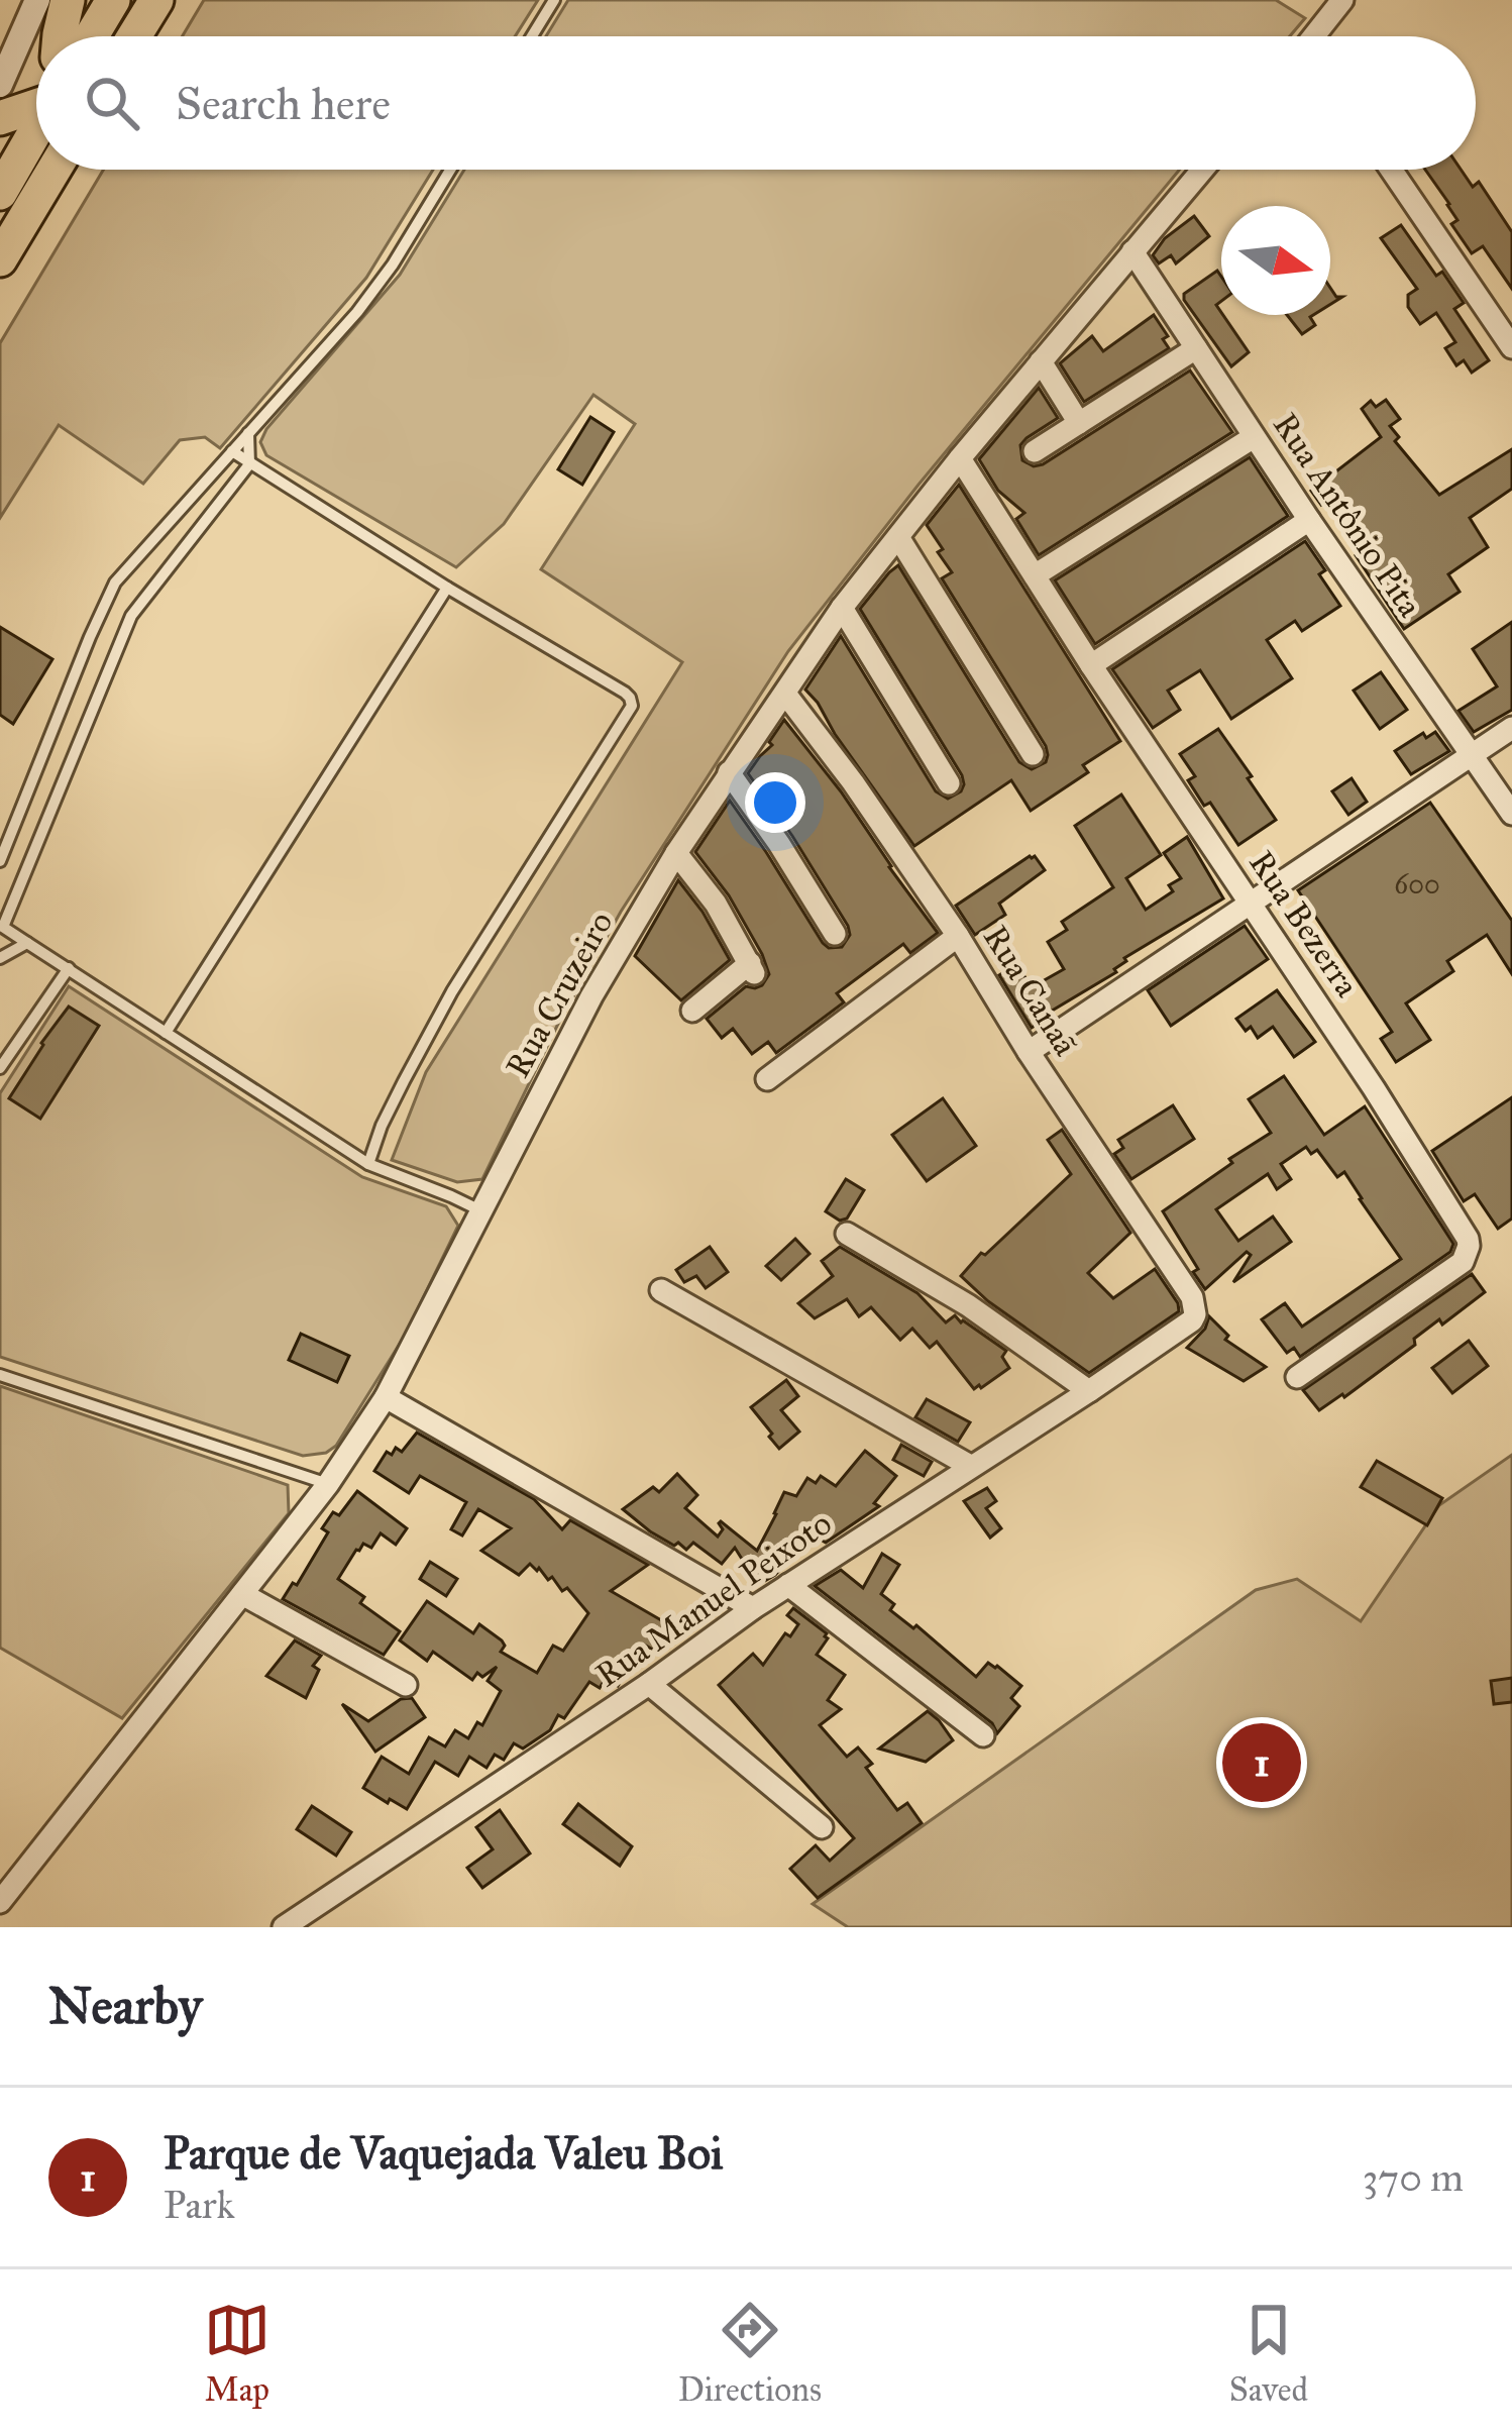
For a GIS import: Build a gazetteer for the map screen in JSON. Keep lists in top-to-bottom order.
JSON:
{
  "streets": {
    "street": [
      "Rua Antônio Pita",
      "Rua Bezerra",
      "Rua Canaã",
      "Rua Cruzeiro",
      "Rua Manuel Peixoto"
    ]
  },
  "crossings": [
    ["Rua Antônio Pita", "Rua Cruzeiro"],
    ["Rua Bezerra", "Rua Cruzeiro"],
    ["Rua Canaã", "Rua Cruzeiro"],
    ["Rua Canaã", "Rua Manuel Peixoto"]
  ],
  "house_numbers": ["600"],
  "north": "right",
  "page": {
    "search": "Search here",
    "pins": "1",
    "heading": "Nearby",
    "list": [
      {
        "mark": "1",
        "name": "Parque de Vaquejada Valeu Boi",
        "note": "Park",
        "value": "370 m"
      }
    ],
    "nav": ["Map", "Directions", "Saved"]
  }
}
